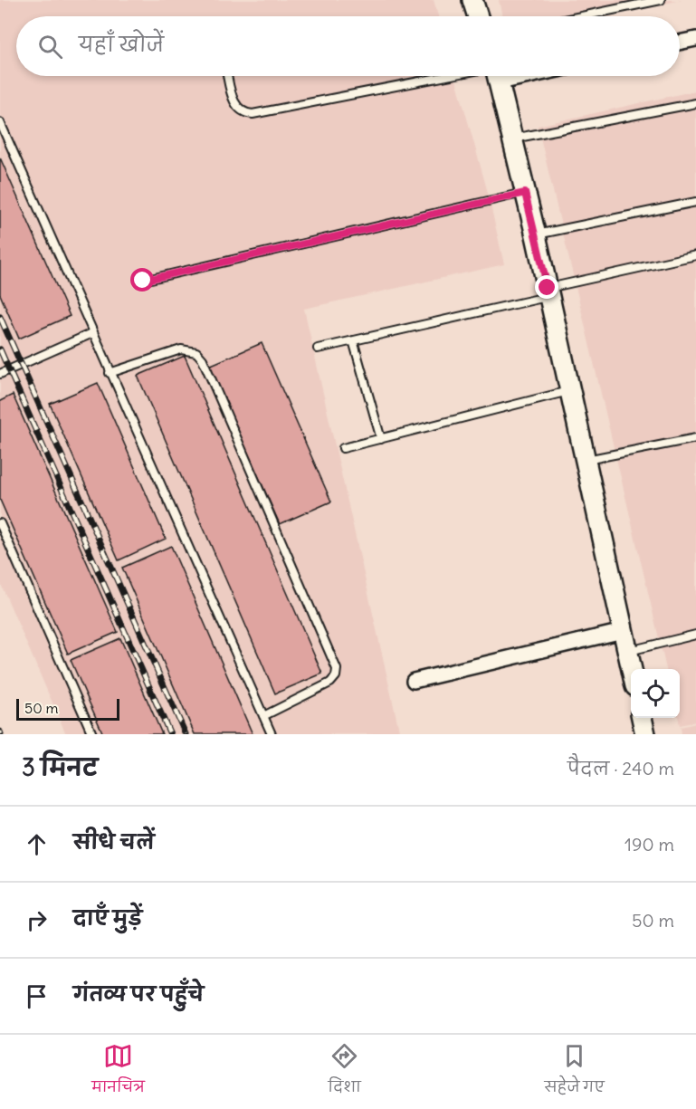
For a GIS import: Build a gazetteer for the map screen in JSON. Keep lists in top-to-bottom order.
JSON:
{
  "scale_bar": "50 m",
  "page": {
    "search": "यहाँ खोजें",
    "scale": "50 m",
    "heading": ["3 मिनट", "पैदल · 240 m"],
    "list": [
      ["सीधे चलें", "190 m"],
      ["दाएँ मुड़ें", "50 m"],
      "गंतव्य पर पहुँचे"
    ],
    "nav": ["मानचित्र", "दिशा", "सहेजे गए"]
  }
}
